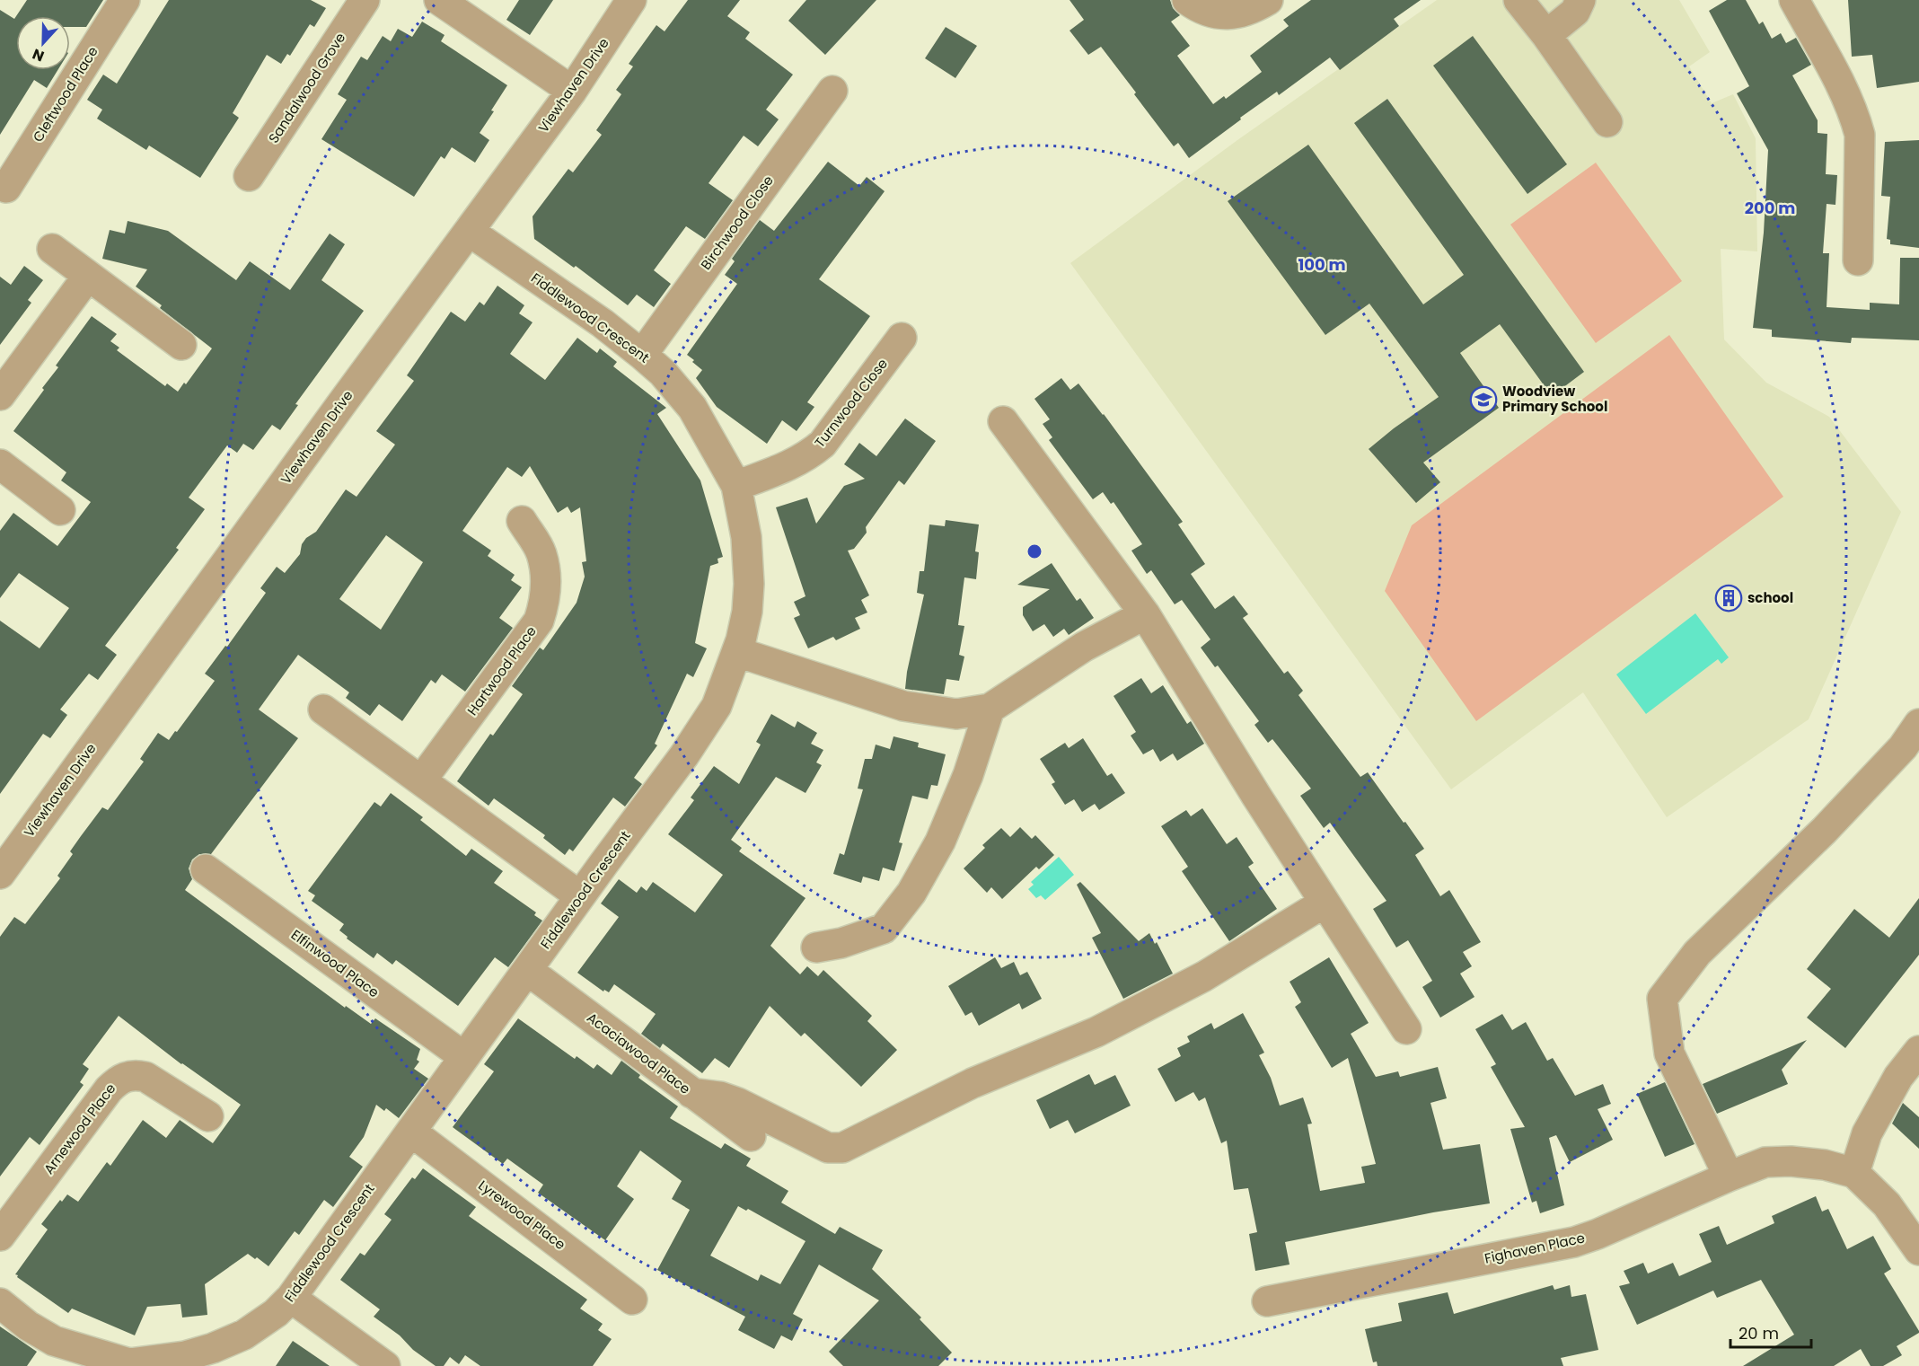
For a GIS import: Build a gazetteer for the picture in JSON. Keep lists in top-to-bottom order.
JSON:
{
  "streets": {
    "street": [
      "Viewhaven Drive",
      "Sandalwood Grove",
      "Cleftwood Place",
      "Birchwood Close",
      "Fiddlewood Crescent",
      "Turnwood Close",
      "Hartwood Place",
      "Elfinwood Place",
      "Acaciawood Place",
      "Arnewood Place",
      "Lyrewood Place",
      "Fighaven Place"
    ]
  },
  "crossings": [
    ["Viewhaven Drive", "Fiddlewood Crescent"],
    ["Birchwood Close", "Fiddlewood Crescent"],
    ["Fiddlewood Crescent", "Turnwood Close"],
    ["Fiddlewood Crescent", "Elfinwood Place"],
    ["Fiddlewood Crescent", "Acaciawood Place"],
    ["Fiddlewood Crescent", "Lyrewood Place"]
  ],
  "places": {
    "school or university": ["Woodview Primary School"],
    "building": ["school"]
  },
  "scale_bar": "20 m",
  "north": "bottom",
  "rings": ["200 m", "100 m"]
}
